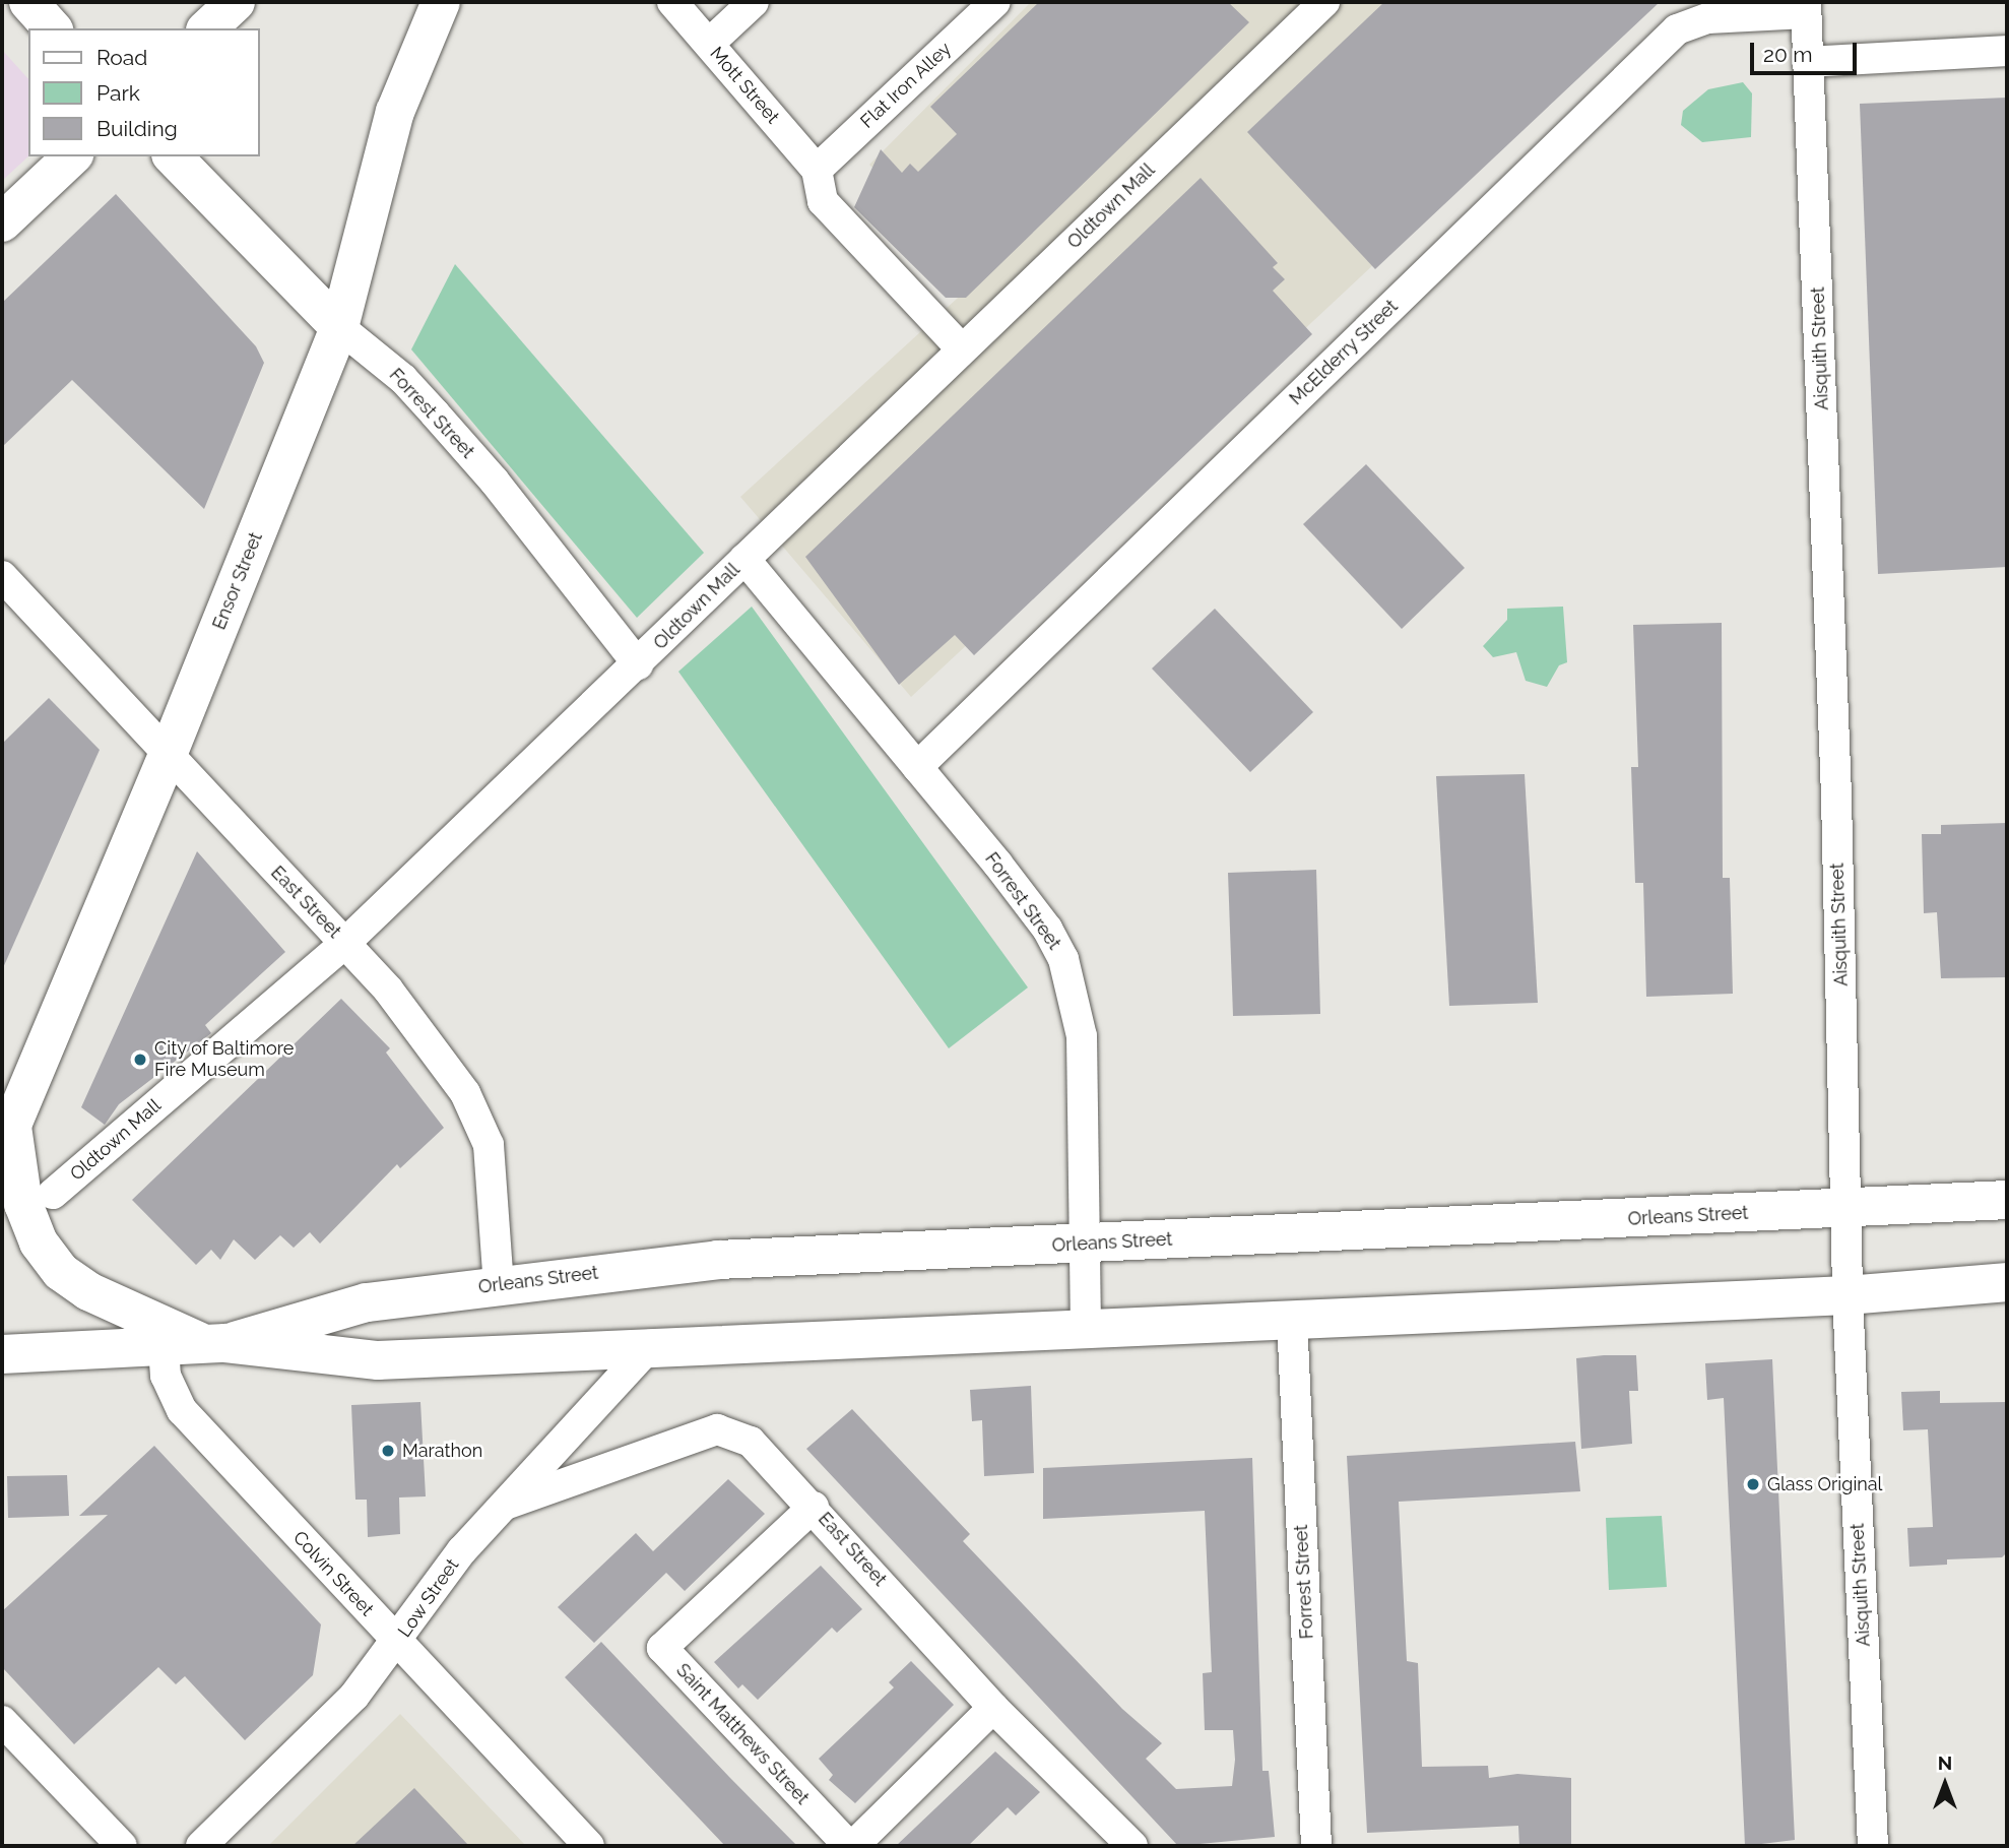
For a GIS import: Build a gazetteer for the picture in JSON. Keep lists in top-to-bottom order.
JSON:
{
  "streets": {
    "main road": ["Forrest Street", "Ensor Street", "Orleans Street"],
    "street": [
      "Mott Street",
      "Flat Iron Alley",
      "Oldtown Mall",
      "Aisquith Street",
      "McElderry Street",
      "East Street",
      "Colvin Street",
      "Low Street",
      "Saint Matthews Street"
    ]
  },
  "crossings": [
    ["Mott Street", "Flat Iron Alley"],
    ["Oldtown Mall", "Forrest Street"],
    ["Oldtown Mall", "East Street"],
    ["Aisquith Street", "McElderry Street"],
    ["Aisquith Street", "Orleans Street"],
    ["McElderry Street", "Forrest Street"],
    ["Forrest Street", "Ensor Street"],
    ["Forrest Street", "Orleans Street"],
    ["Ensor Street", "East Street"],
    ["East Street", "Orleans Street"],
    ["East Street", "Low Street"],
    ["East Street", "Saint Matthews Street"],
    ["Orleans Street", "Colvin Street"],
    ["Orleans Street", "Low Street"],
    ["Colvin Street", "Low Street"]
  ],
  "places": ["City of Baltimore Fire Museum", "Marathon", "Glass Original"],
  "legend": ["Road", "Park", "Building"],
  "scale_bar": "20 m",
  "north": "top"
}
